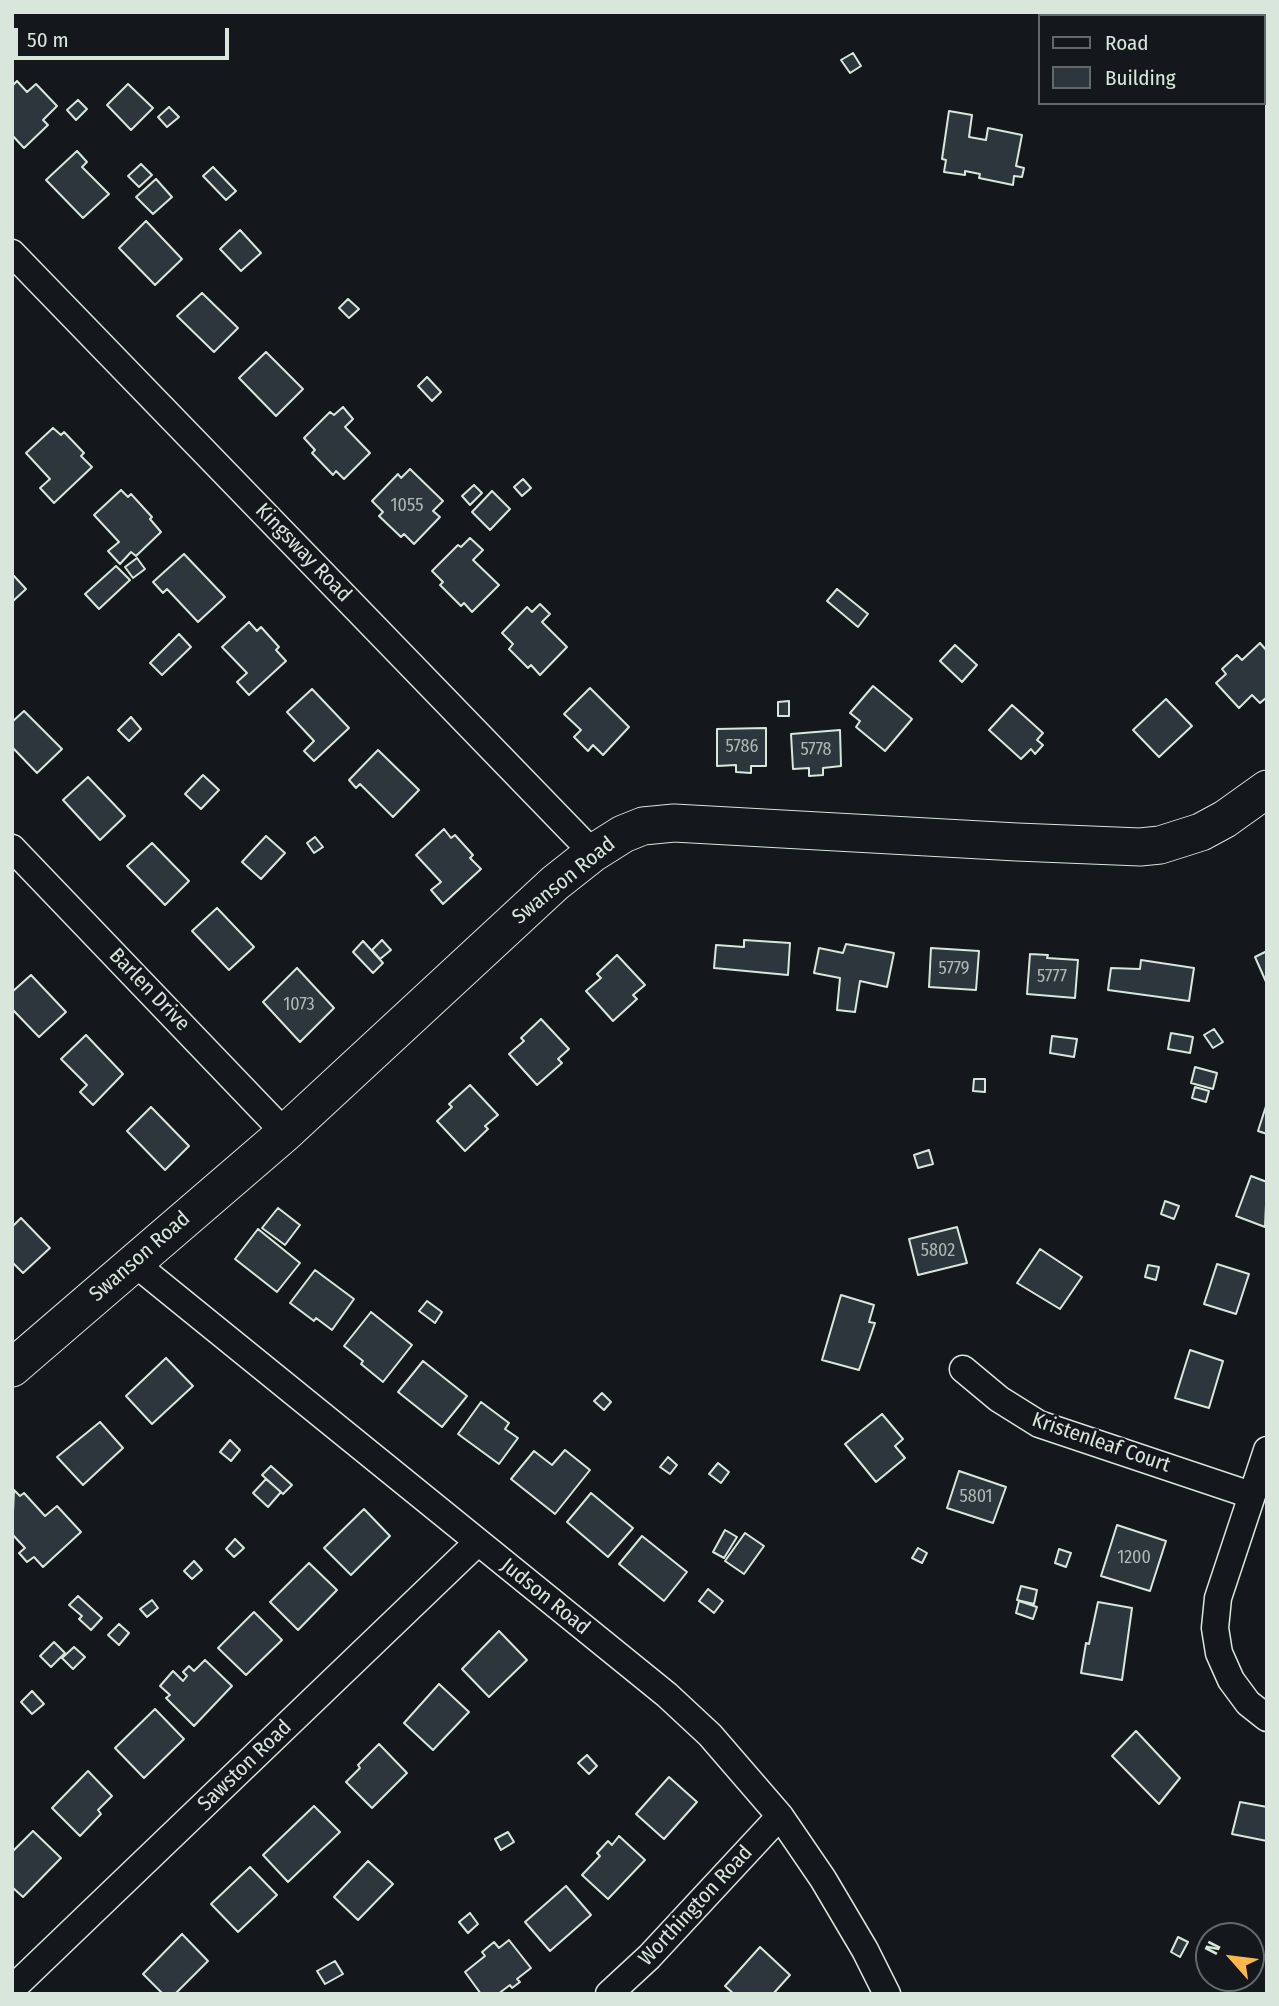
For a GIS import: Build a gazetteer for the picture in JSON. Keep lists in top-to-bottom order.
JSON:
{
  "streets": {
    "street": [
      "Kingsway Road",
      "Swanson Road",
      "Barlen Drive",
      "Kristenleaf Court",
      "Judson Road",
      "Sawston Road",
      "Worthington Road"
    ]
  },
  "crossings": [
    ["Kingsway Road", "Swanson Road"],
    ["Swanson Road", "Barlen Drive"],
    ["Swanson Road", "Judson Road"],
    ["Judson Road", "Sawston Road"],
    ["Judson Road", "Worthington Road"]
  ],
  "house_numbers": [
    "1055",
    "5786",
    "5778",
    "5779",
    "5777",
    "1073",
    "5802",
    "5801",
    "1200"
  ],
  "legend": ["Road", "Building"],
  "scale_bar": "50 m",
  "north": "top left"
}
